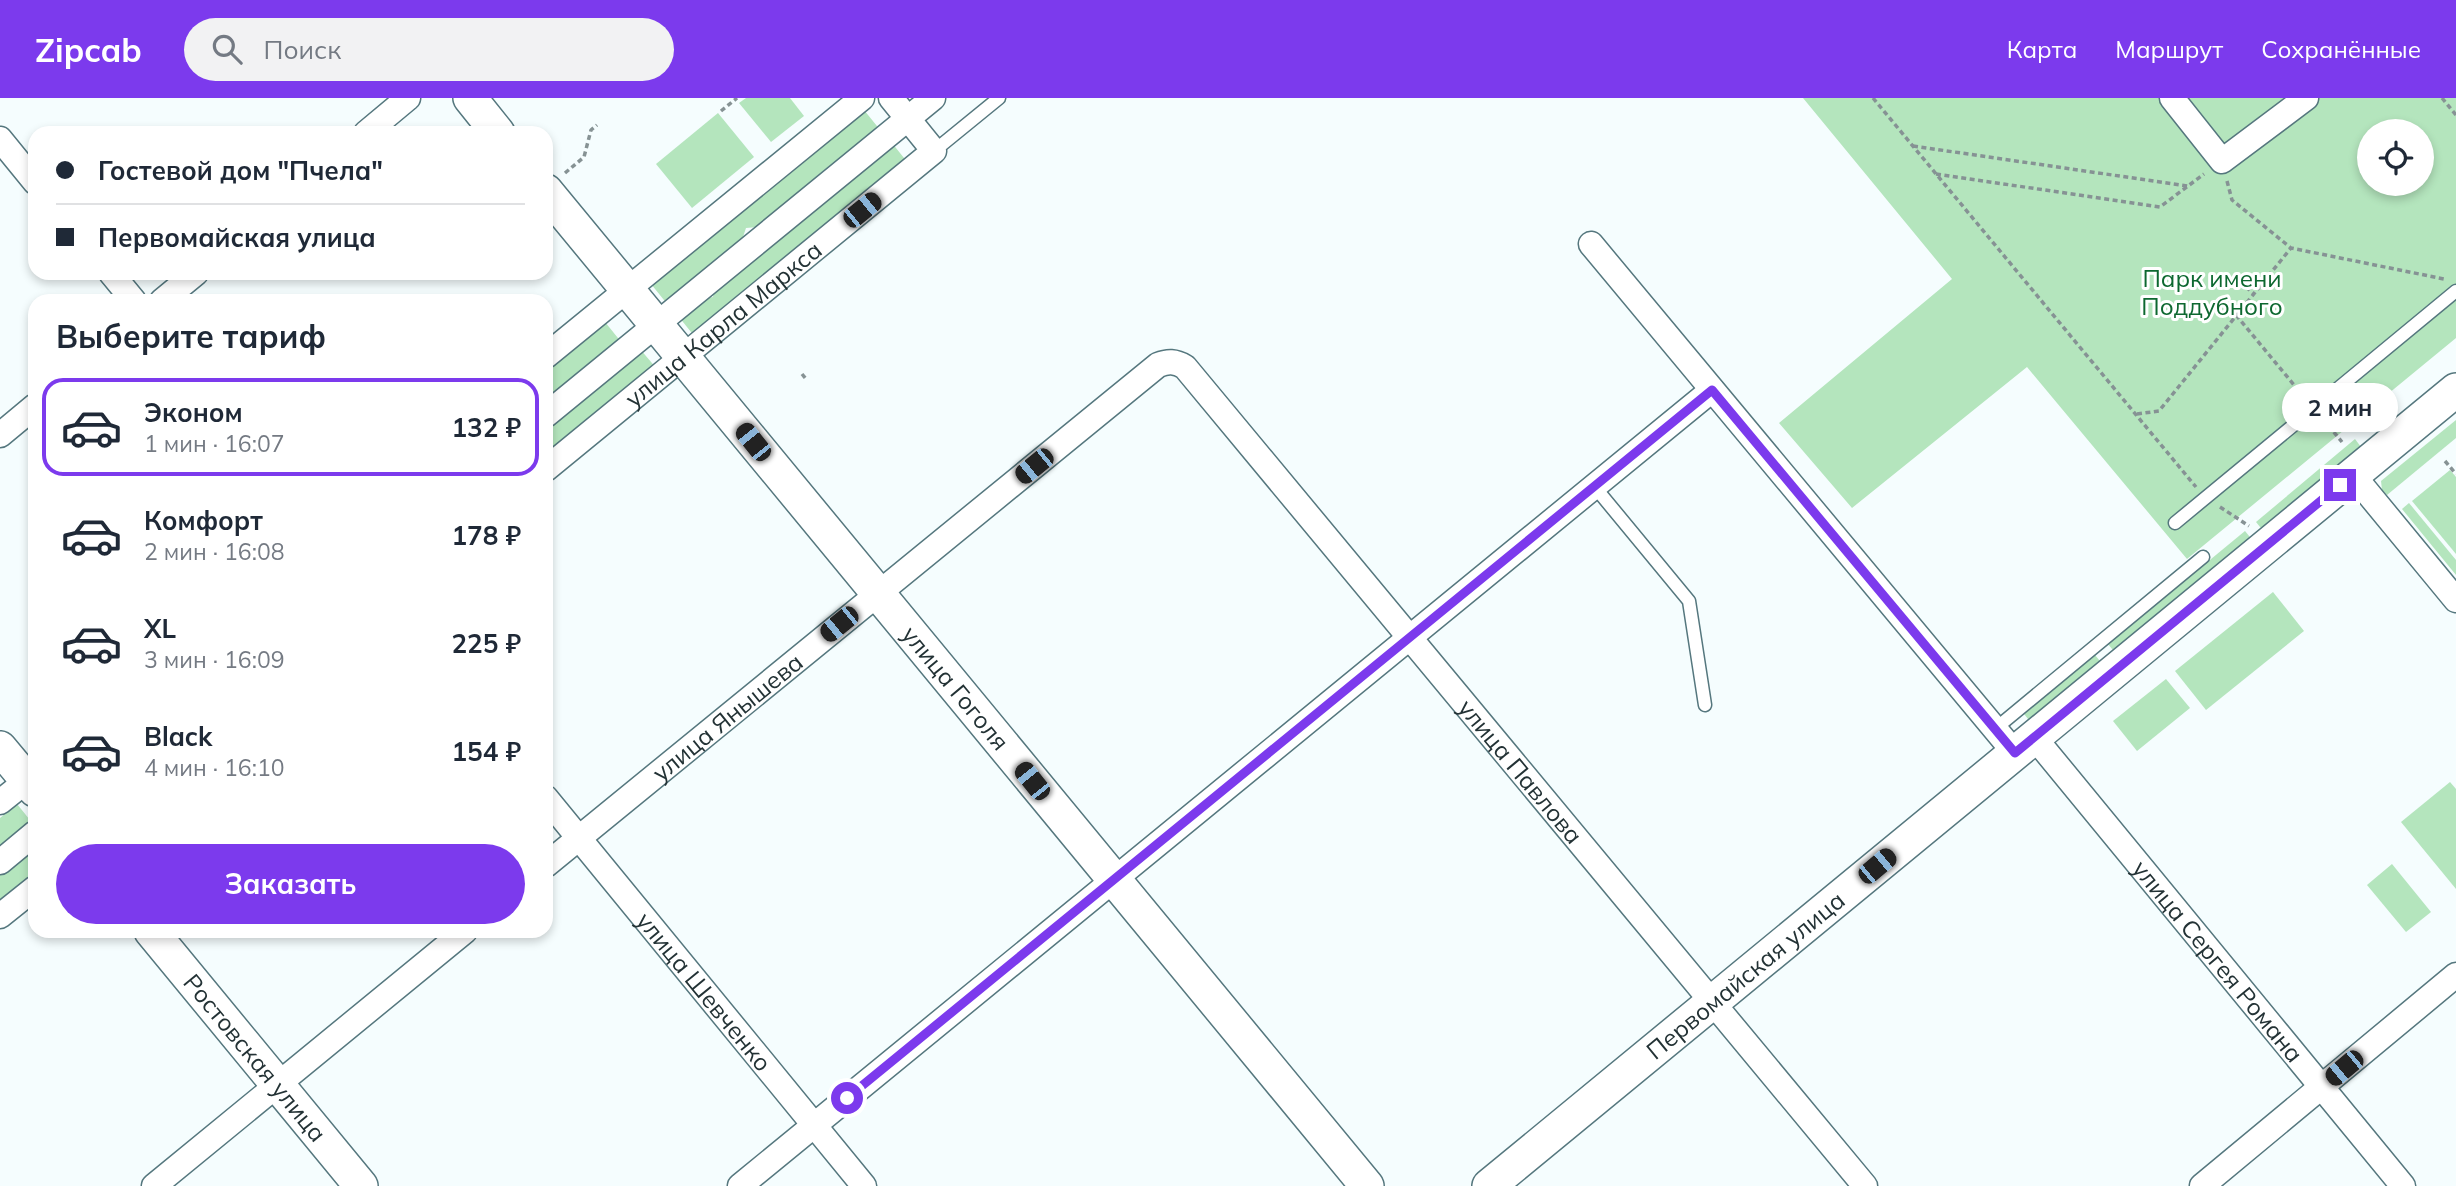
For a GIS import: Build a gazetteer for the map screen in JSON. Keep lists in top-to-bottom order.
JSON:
{
  "streets": {
    "street": [
      "улица Карла Маркса",
      "улица Гоголя",
      "улица Янышева",
      "улица Павлова",
      "улица Сергея Романа",
      "Первомайская улица",
      "улица Шевченко",
      "Ростовская улица"
    ]
  },
  "crossings": [
    ["улица Карла Маркса", "улица Гоголя"],
    ["улица Гоголя", "улица Янышева"],
    ["улица Янышева", "улица Павлова"],
    ["улица Янышева", "улица Шевченко"],
    ["улица Павлова", "Первомайская улица"],
    ["улица Сергея Романа", "Первомайская улица"]
  ],
  "parks": ["Парк имени Поддубного"],
  "page": {
    "header": "Zipcab",
    "search": "Поиск",
    "nav": ["Карта", "Маршрут", "Сохранённые"],
    "banner": ["Гостевой дом \"Пчела\"", "Первомайская улица"],
    "heading": "Выберите тариф",
    "list": [
      {
        "name": "Эконом",
        "note": "1 мин · 16:07",
        "value": "132 ₽"
      },
      {
        "name": "Комфорт",
        "note": "2 мин · 16:08",
        "value": "178 ₽"
      },
      {
        "name": "XL",
        "note": "3 мин · 16:09",
        "value": "225 ₽"
      },
      {
        "name": "Black",
        "note": "4 мин · 16:10",
        "value": "154 ₽"
      }
    ],
    "bubble": "2 мин",
    "buttons": "Заказать"
  }
}
